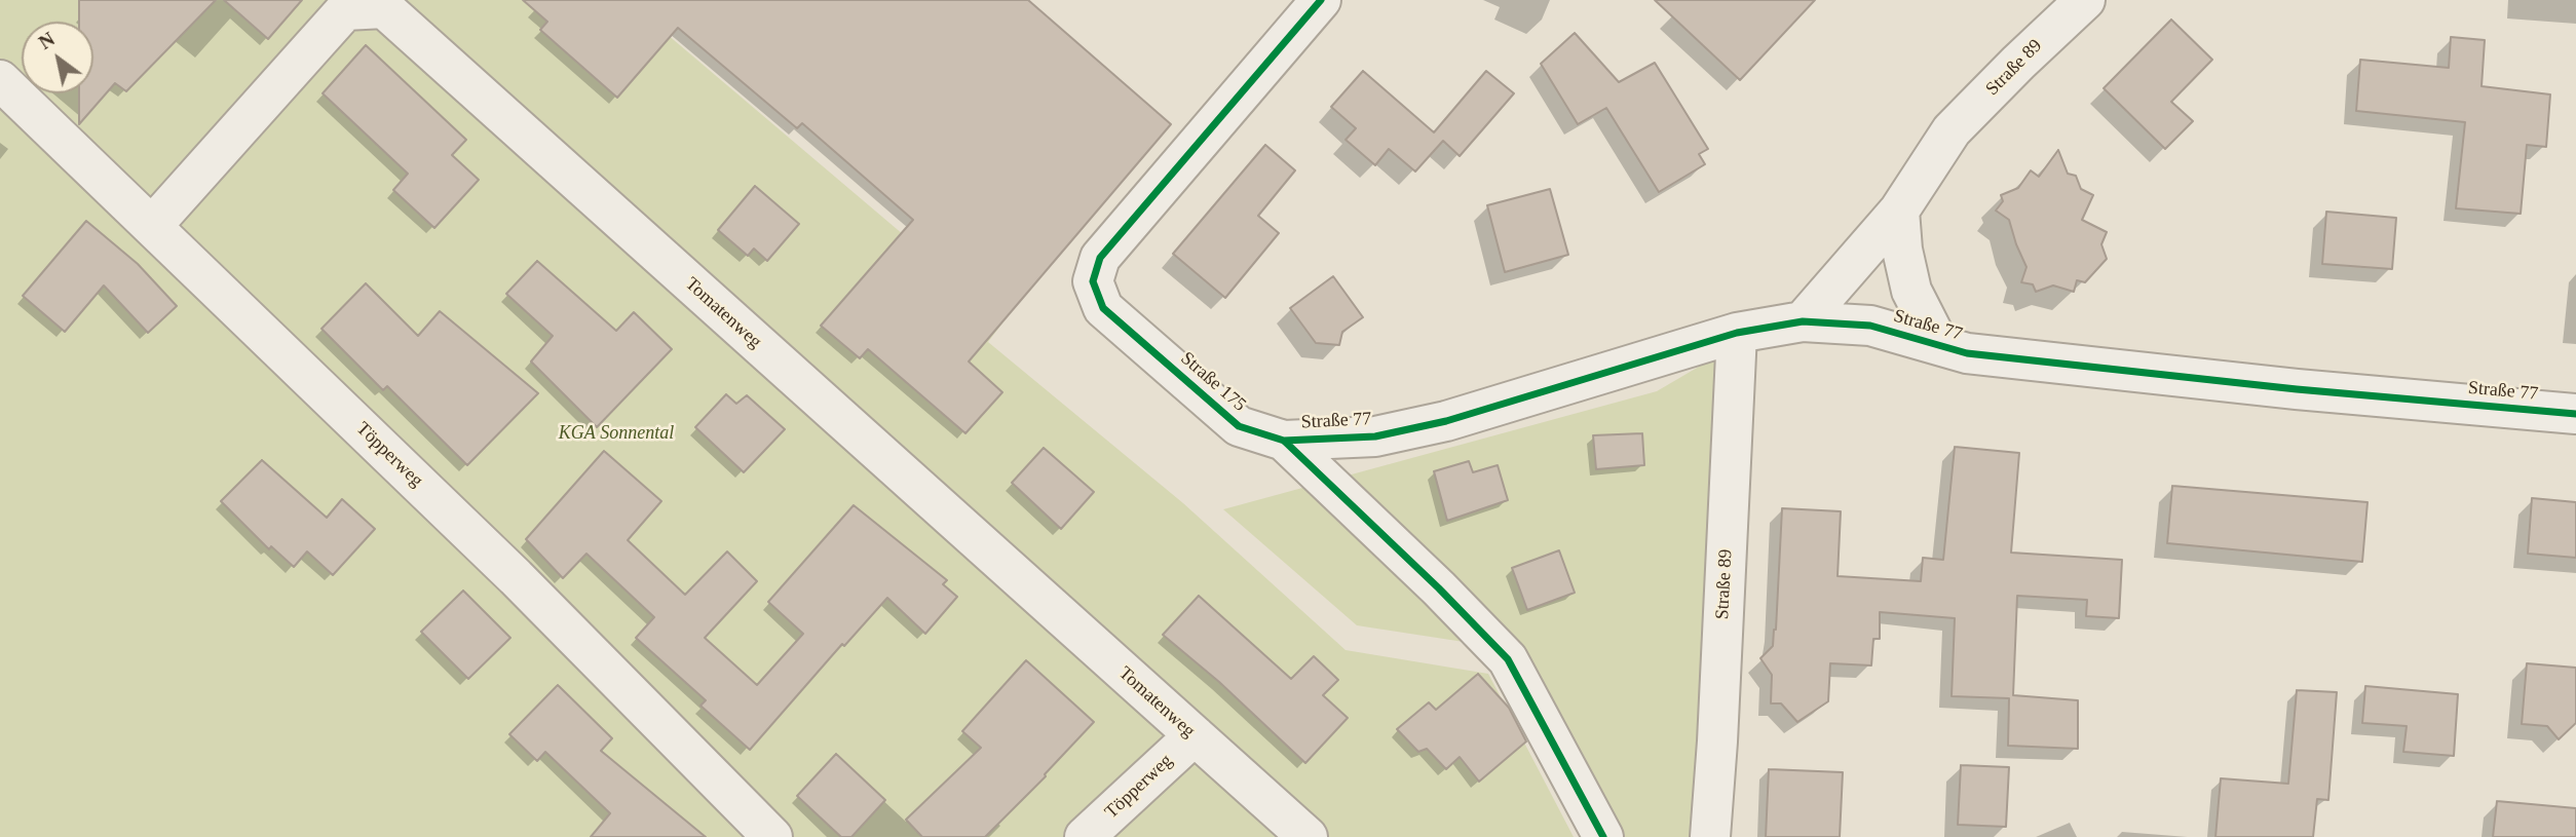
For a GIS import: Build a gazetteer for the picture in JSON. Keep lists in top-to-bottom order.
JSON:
{
  "streets": {
    "street": [
      "Straße 89",
      "Tomatenweg",
      "Straße 77",
      "Straße 175",
      "Töpperweg"
    ]
  },
  "crossings": [
    ["Straße 89", "Straße 77"],
    ["Tomatenweg", "Töpperweg"],
    ["Straße 77", "Straße 175"]
  ],
  "parks": ["KGA Sonnental"],
  "north": "top left"
}
